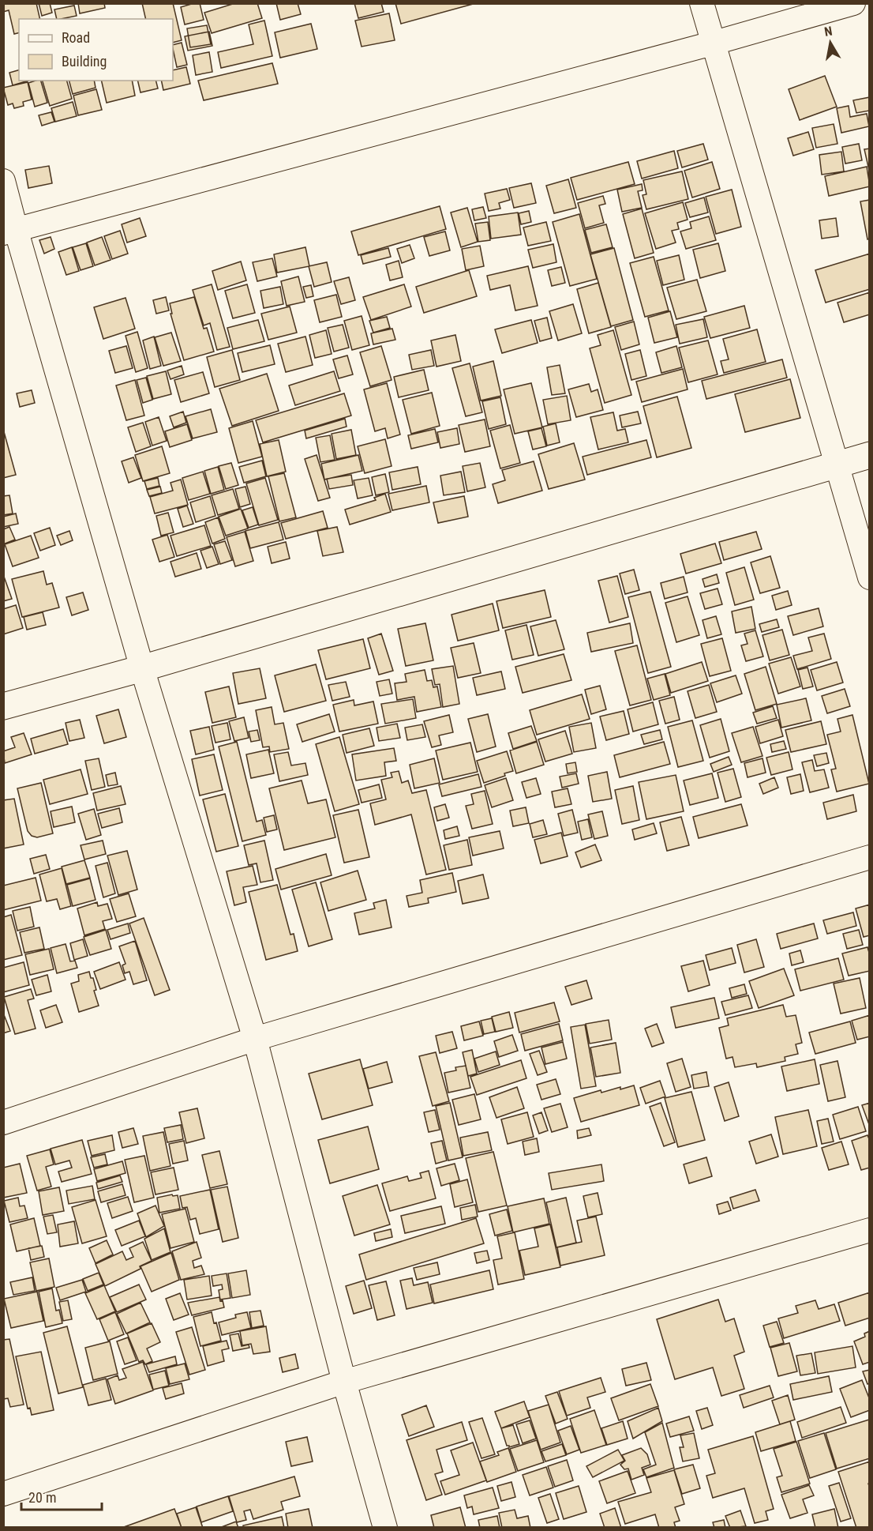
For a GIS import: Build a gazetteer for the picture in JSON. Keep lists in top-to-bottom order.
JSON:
{
  "legend": ["Road", "Building"],
  "scale_bar": "20 m",
  "north": "top"
}
